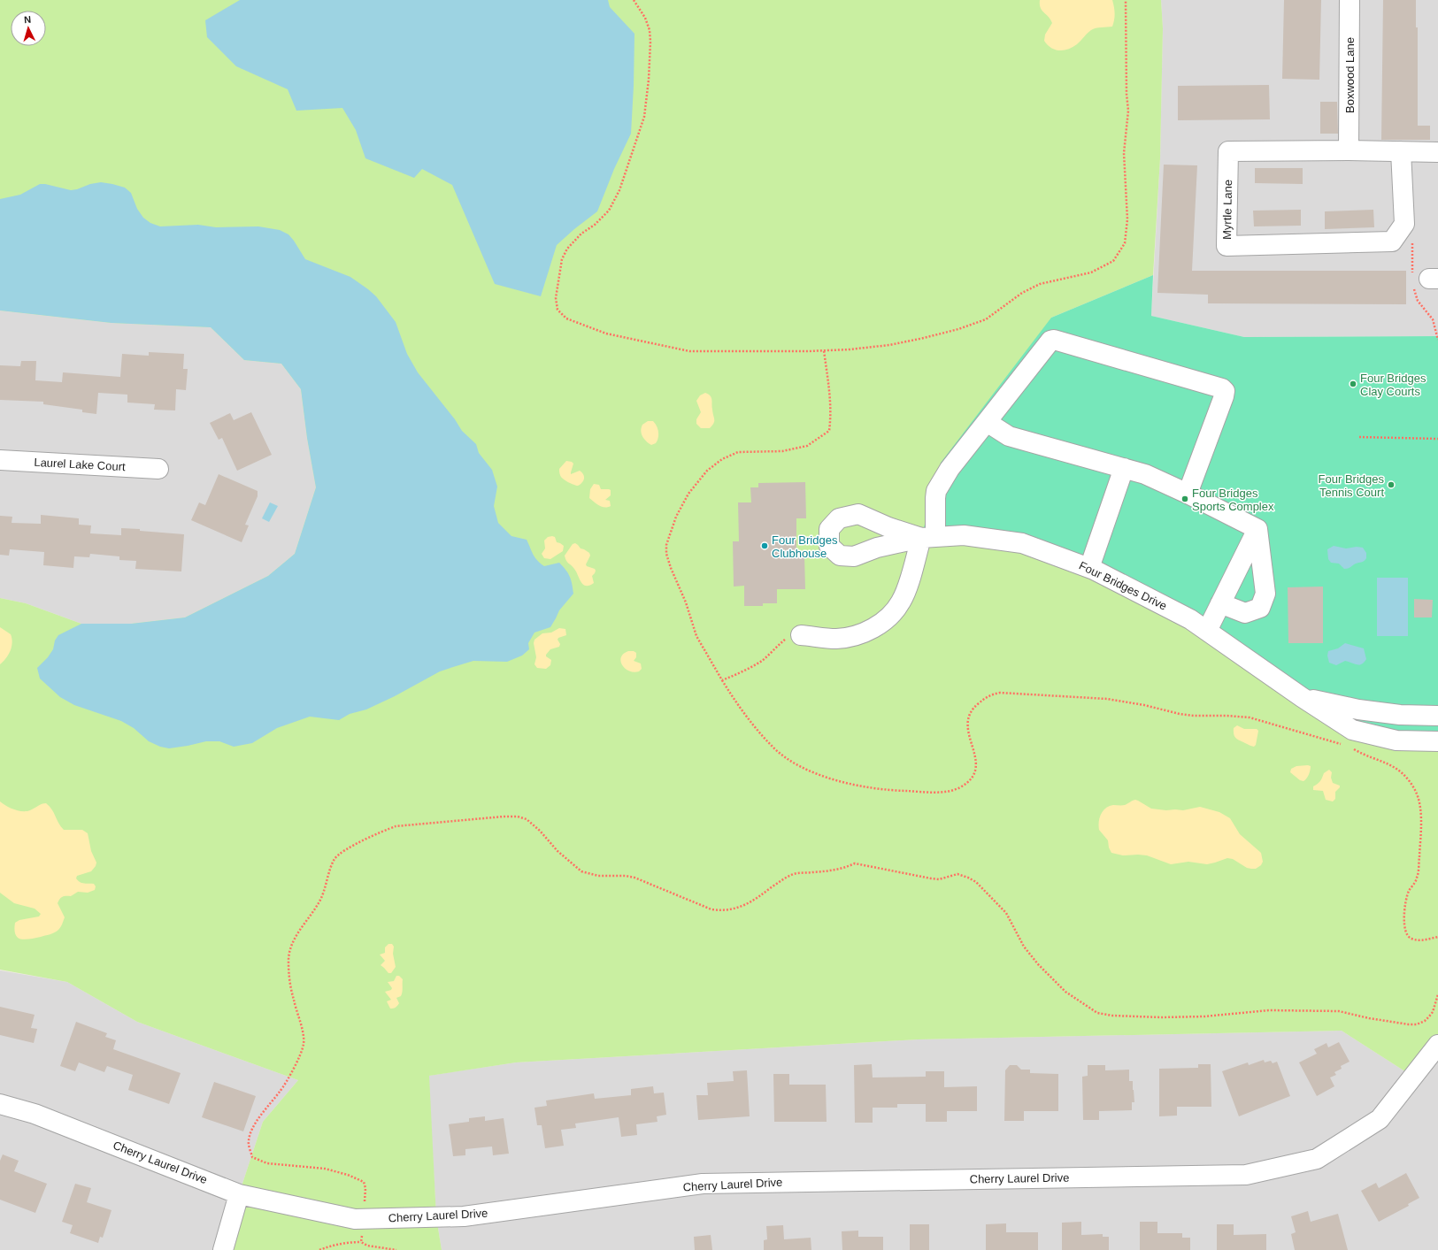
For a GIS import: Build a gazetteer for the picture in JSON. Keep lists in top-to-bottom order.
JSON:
{
  "streets": {
    "street": [
      "Boxwood Lane",
      "Myrtle Lane",
      "Laurel Lake Court",
      "Four Bridges Drive",
      "Cherry Laurel Drive"
    ]
  },
  "crossings": [
    ["Boxwood Lane", "Myrtle Lane"]
  ],
  "places": [
    "Four Bridges Clay Courts",
    "Four Bridges Tennis Court",
    "Four Bridges Sports Complex",
    "Four Bridges Clubhouse"
  ],
  "north": "top"
}
